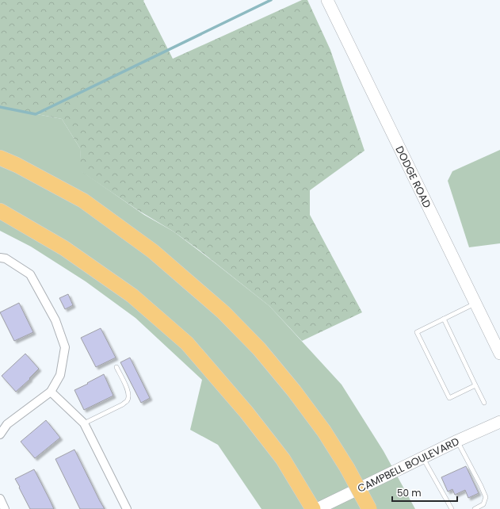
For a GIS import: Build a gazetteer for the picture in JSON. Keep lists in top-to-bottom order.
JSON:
{
  "streets": {
    "street": ["DODGE ROAD", "CAMPBELL BOULEVARD"]
  },
  "scale_bar": "50 m"
}
